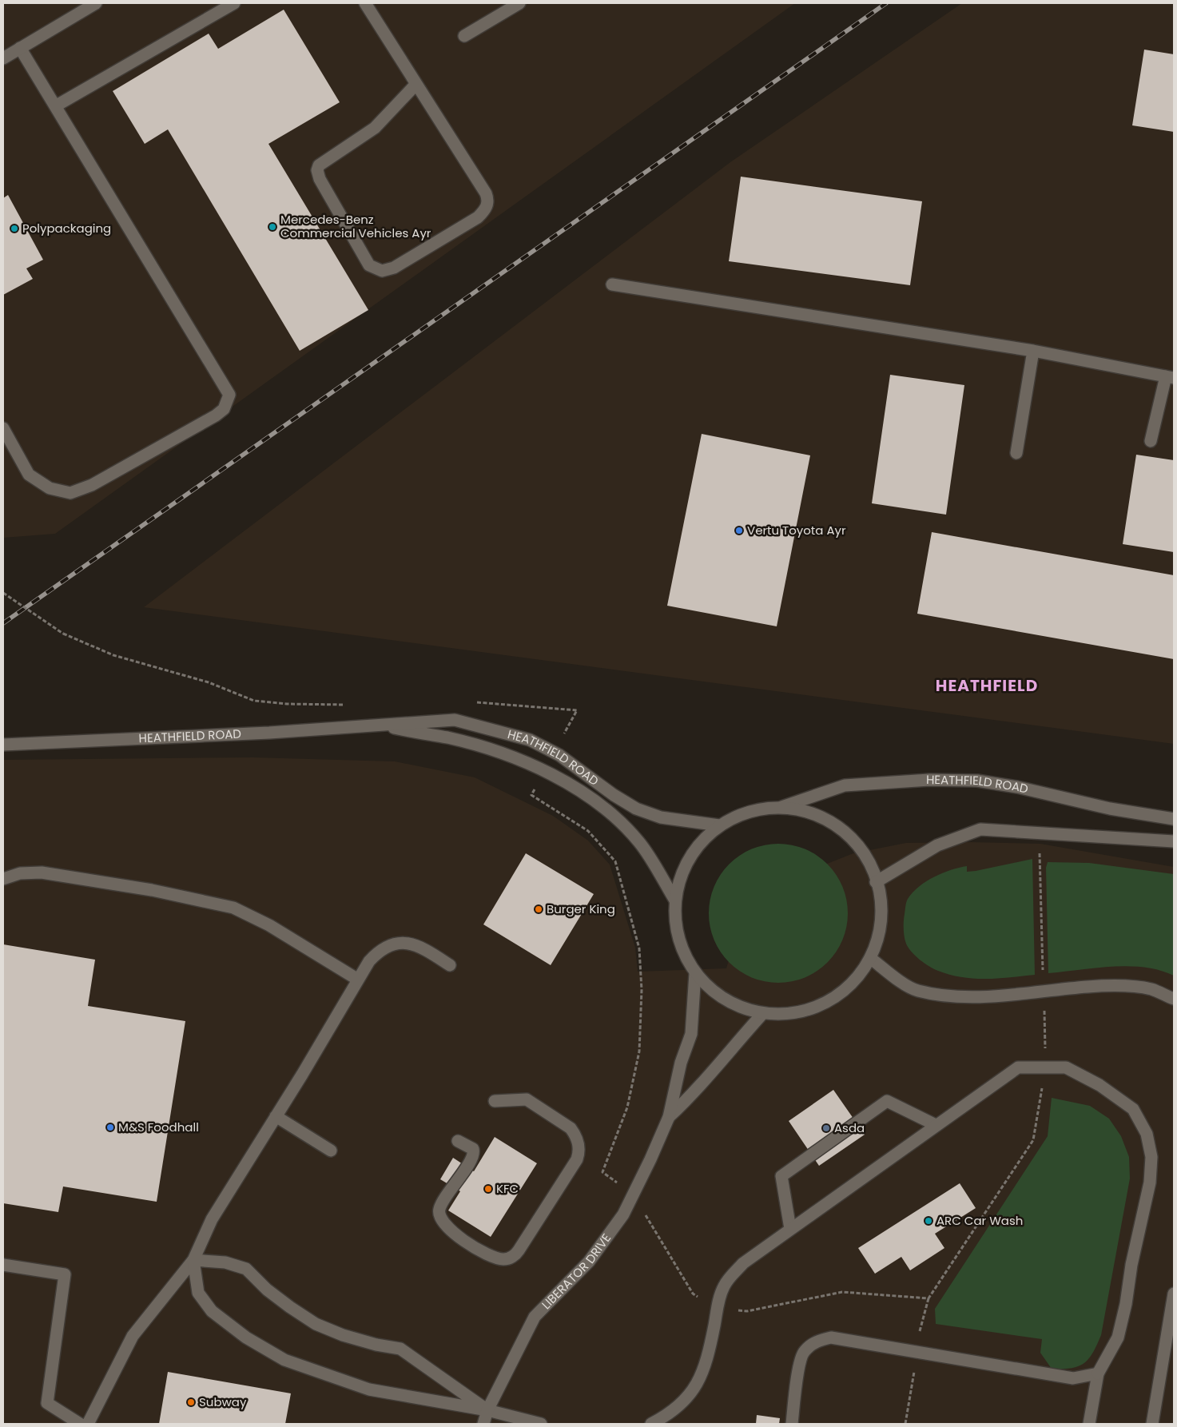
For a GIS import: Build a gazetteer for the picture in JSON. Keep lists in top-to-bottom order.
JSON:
{
  "streets": {
    "street": ["HEATHFIELD ROAD", "LIBERATOR DRIVE"]
  },
  "districts": ["HEATHFIELD"],
  "places": [
    "Mercedes-Benz Commercial Vehicles Ayr",
    "Polypackaging",
    "Vertu Toyota Ayr",
    "Burger King",
    "M&S Foodhall",
    "Asda",
    "KFC",
    "ARC Car Wash",
    "Subway"
  ]
}
